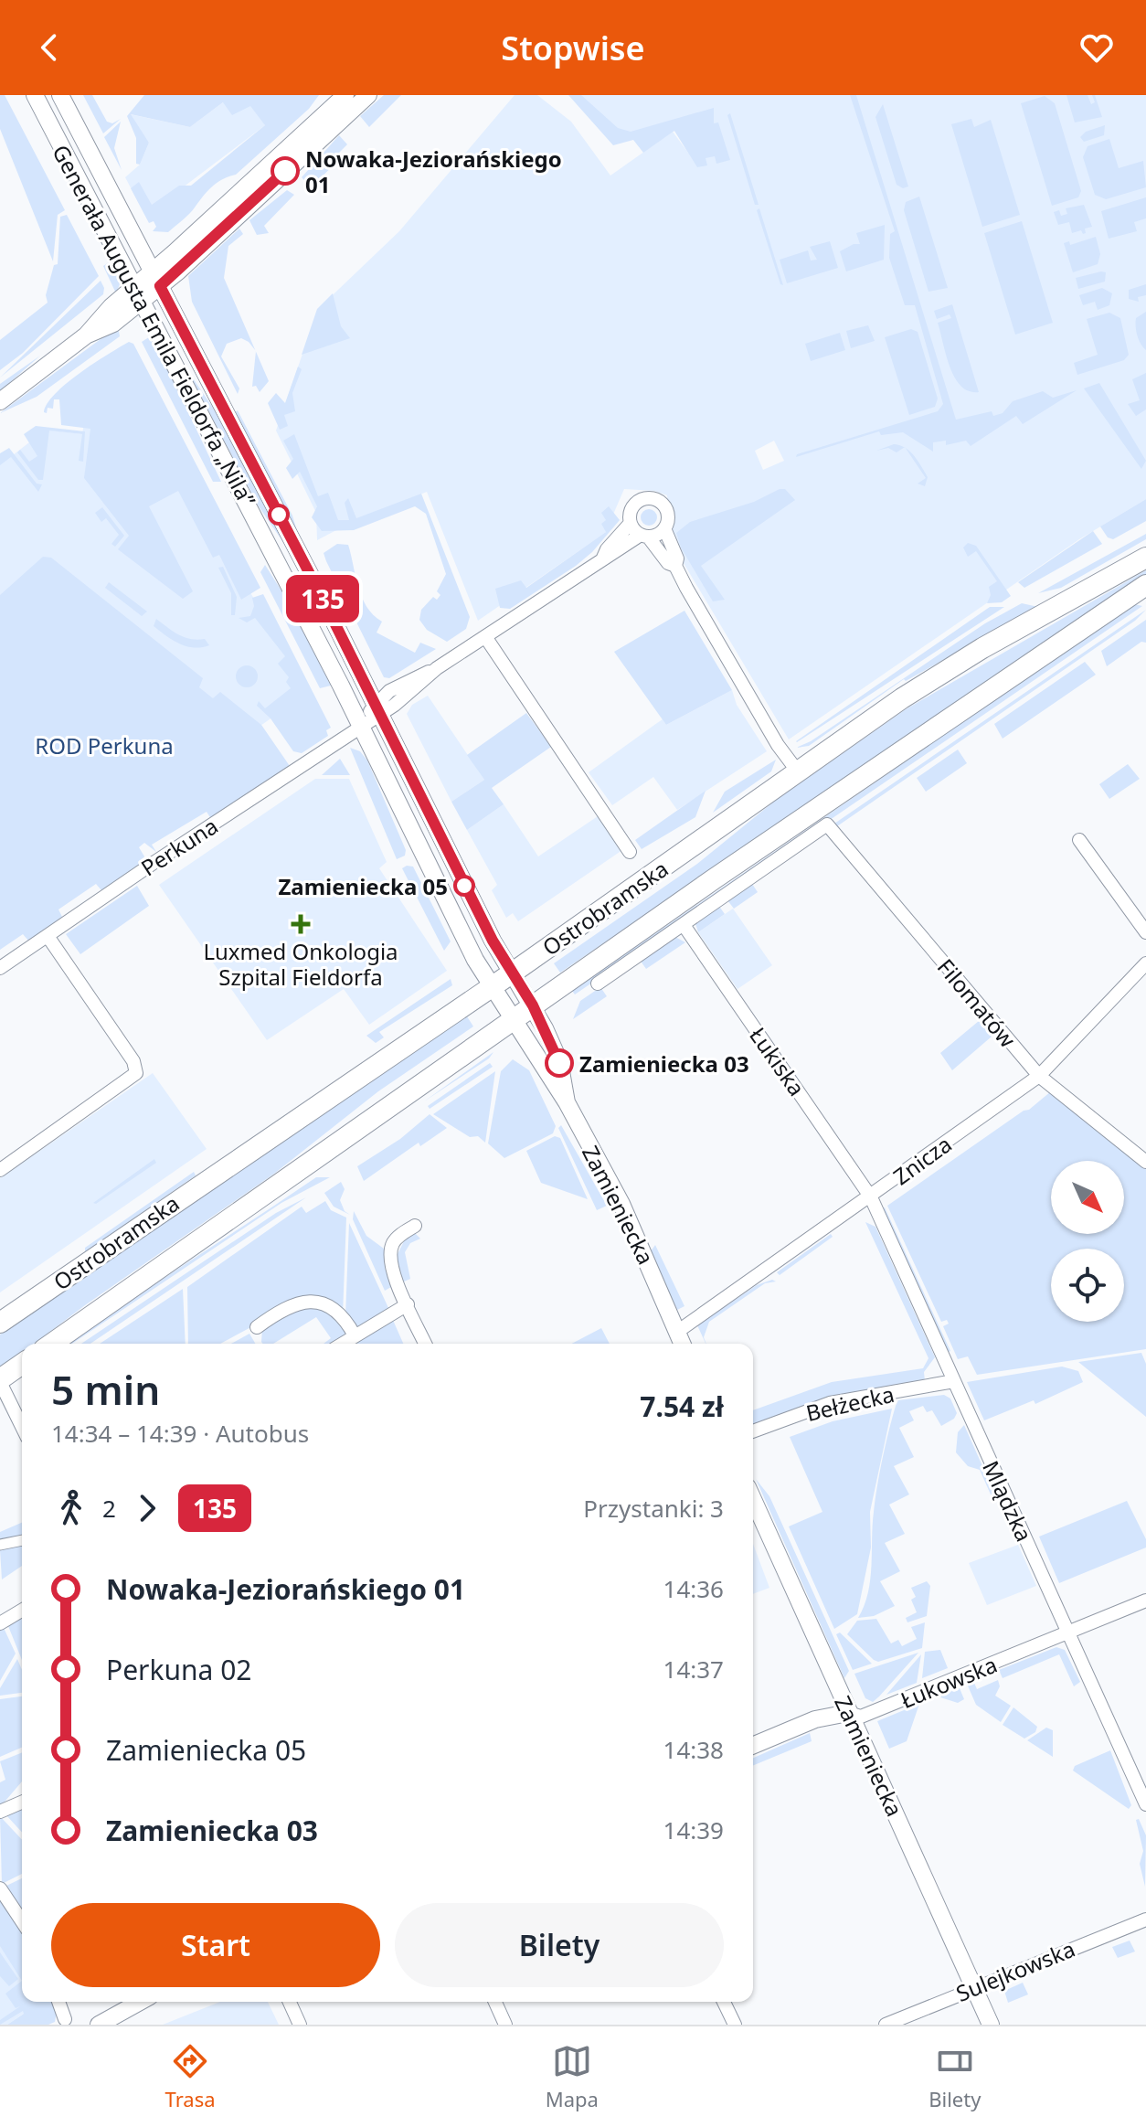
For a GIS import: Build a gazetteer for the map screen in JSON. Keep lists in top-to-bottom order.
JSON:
{
  "streets": {
    "main road": ["Ostrobramska"],
    "street": [
      "Generała Augusta Emila Fieldorfa „Nila”",
      "Perkuna",
      "Filomatów",
      "Łukiska",
      "Znicza",
      "Zamieniecka",
      "Bełżecka",
      "Mlądzka",
      "Łukowska",
      "Sulejkowska"
    ]
  },
  "crossings": [
    ["Generała Augusta Emila Fieldorfa „Nila”", "Perkuna"],
    ["Generała Augusta Emila Fieldorfa „Nila”", "Ostrobramska"],
    ["Generała Augusta Emila Fieldorfa „Nila”", "Zamieniecka"],
    ["Ostrobramska", "Zamieniecka"],
    ["Filomatów", "Łukiska"],
    ["Filomatów", "Znicza"],
    ["Łukiska", "Znicza"],
    ["Łukiska", "Mlądzka"],
    ["Znicza", "Zamieniecka"],
    ["Znicza", "Mlądzka"],
    ["Zamieniecka", "Łukowska"],
    ["Zamieniecka", "Sulejkowska"],
    ["Bełżecka", "Mlądzka"],
    ["Mlądzka", "Łukowska"]
  ],
  "parks": ["ROD Perkuna"],
  "places": {
    "other": ["Nowaka-Jeziorańskiego 01", "Zamieniecka 05", "Zamieniecka 03"],
    "health": ["Luxmed Onkologia Szpital Fieldorfa"]
  },
  "lines": ["bus line 135"],
  "north": "bottom right",
  "page": {
    "header": "Stopwise",
    "on_map": "135",
    "heading": ["5 min", "14:34 – 14:39 · Autobus", "7.54 zł"],
    "legs": ["2", "135", "Przystanki: 3"],
    "list": [
      {
        "name": "Nowaka-Jeziorańskiego 01",
        "value": "14:36"
      },
      {
        "name": "Perkuna 02",
        "value": "14:37"
      },
      {
        "name": "Zamieniecka 05",
        "value": "14:38"
      },
      {
        "name": "Zamieniecka 03",
        "value": "14:39"
      }
    ],
    "buttons": ["Start", "Bilety"],
    "tabs": ["Trasa", "Mapa", "Bilety"]
  }
}
